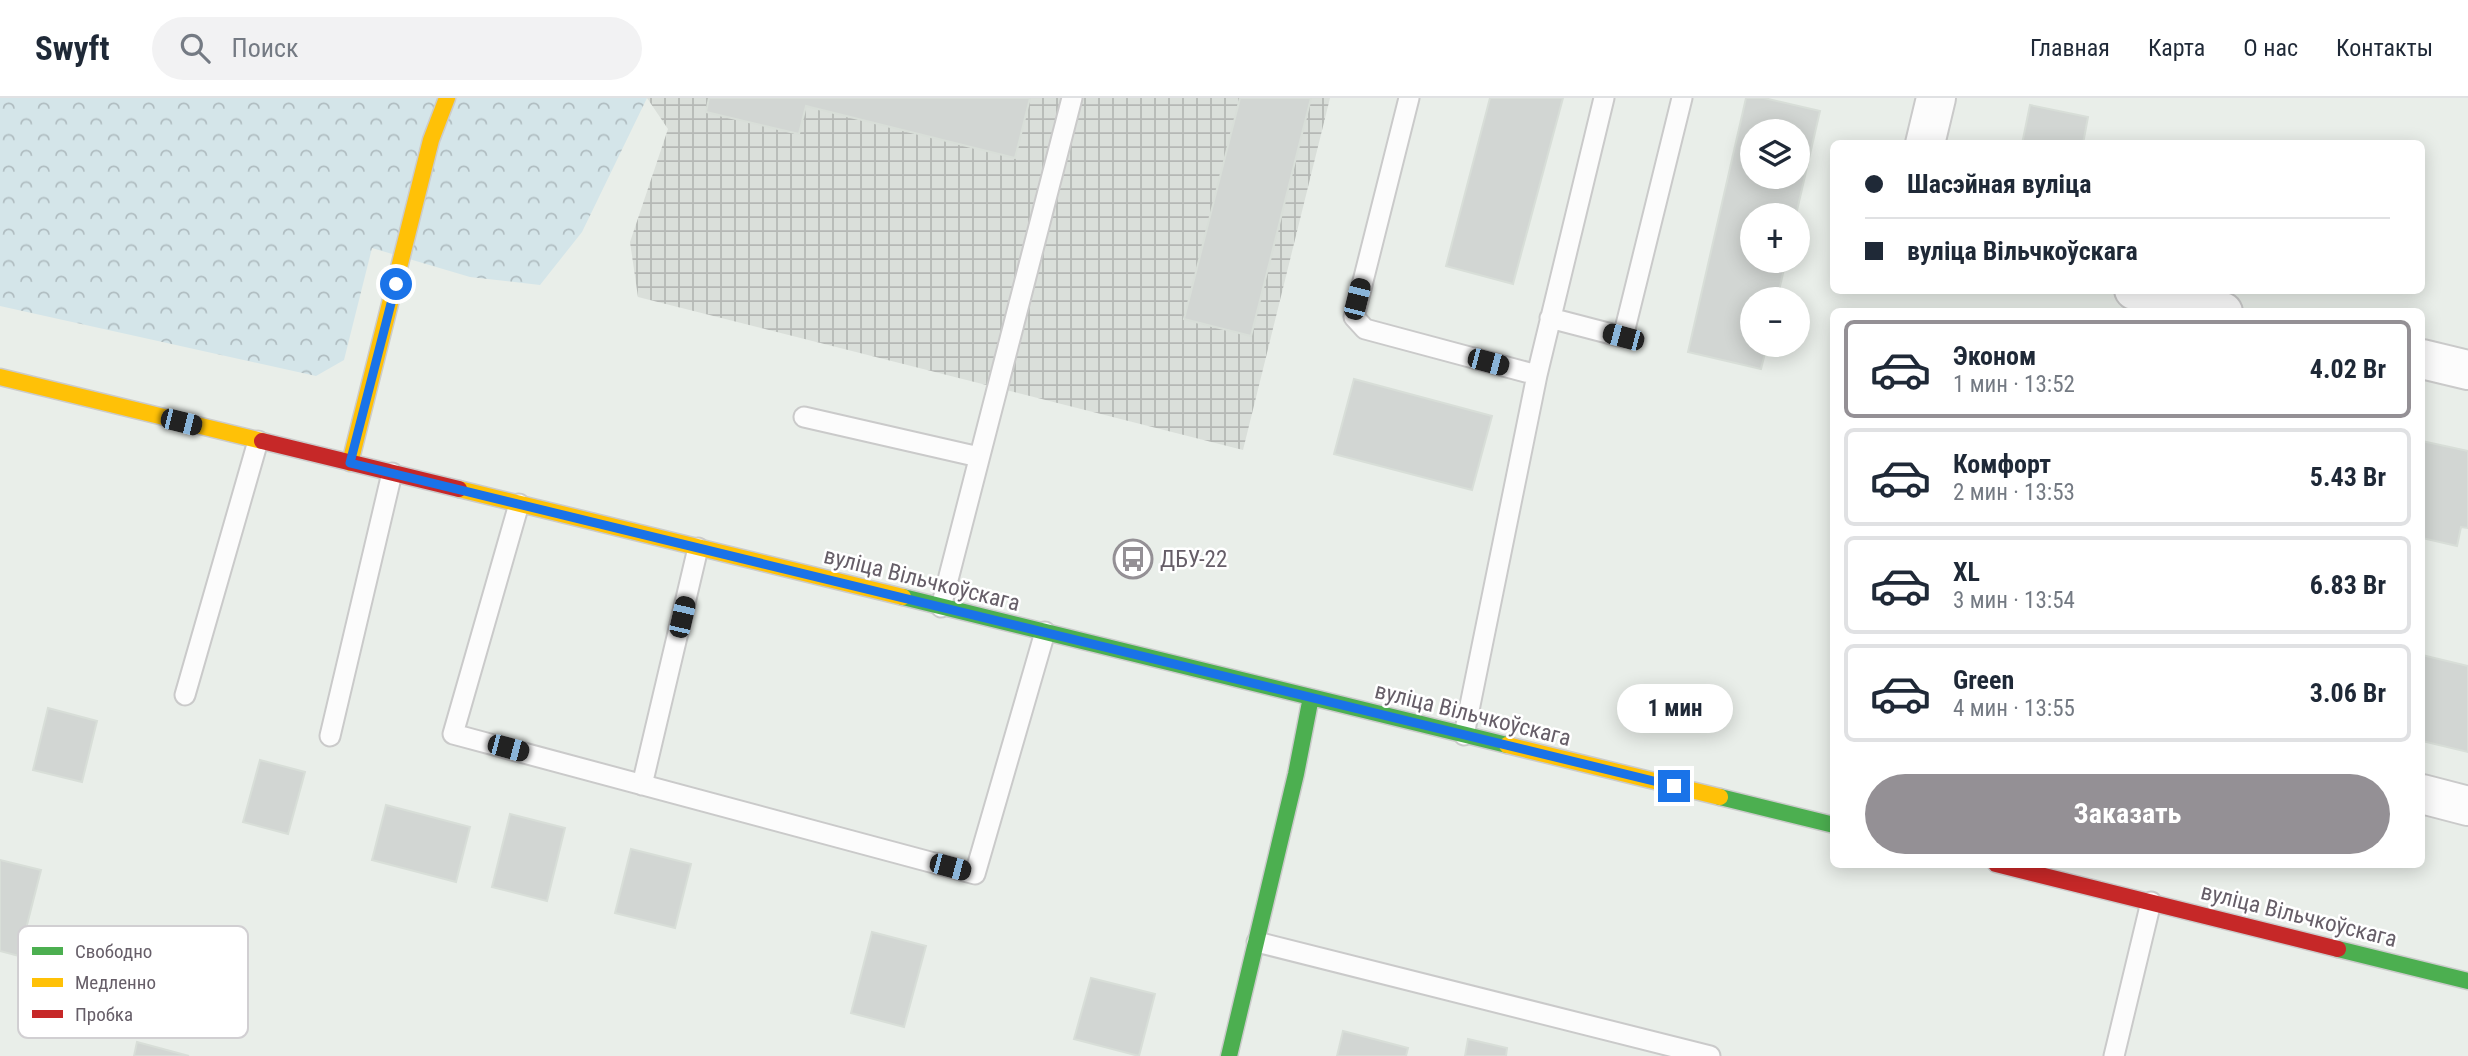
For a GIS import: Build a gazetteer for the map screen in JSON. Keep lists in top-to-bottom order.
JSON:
{
  "streets": {
    "main road": ["вуліца Вільчкоўскага"]
  },
  "places": {
    "bus stop": ["ДБУ-22"]
  },
  "legend": ["Свободно", "Медленно", "Пробка"],
  "page": {
    "header": "Swyft",
    "search": "Поиск",
    "nav": [
      "Главная",
      "Карта",
      "О нас",
      "Контакты"
    ],
    "map_buttons": ["+", "−"],
    "banner": ["Шасэйная вуліца", "вуліца Вільчкоўскага"],
    "list": [
      {
        "name": "Эконом",
        "note": "1 мин · 13:52",
        "value": "4.02 Br"
      },
      {
        "name": "Комфорт",
        "note": "2 мин · 13:53",
        "value": "5.43 Br"
      },
      {
        "name": "XL",
        "note": "3 мин · 13:54",
        "value": "6.83 Br"
      },
      {
        "name": "Green",
        "note": "4 мин · 13:55",
        "value": "3.06 Br"
      }
    ],
    "bubble": "1 мин",
    "buttons": "Заказать"
  }
}
